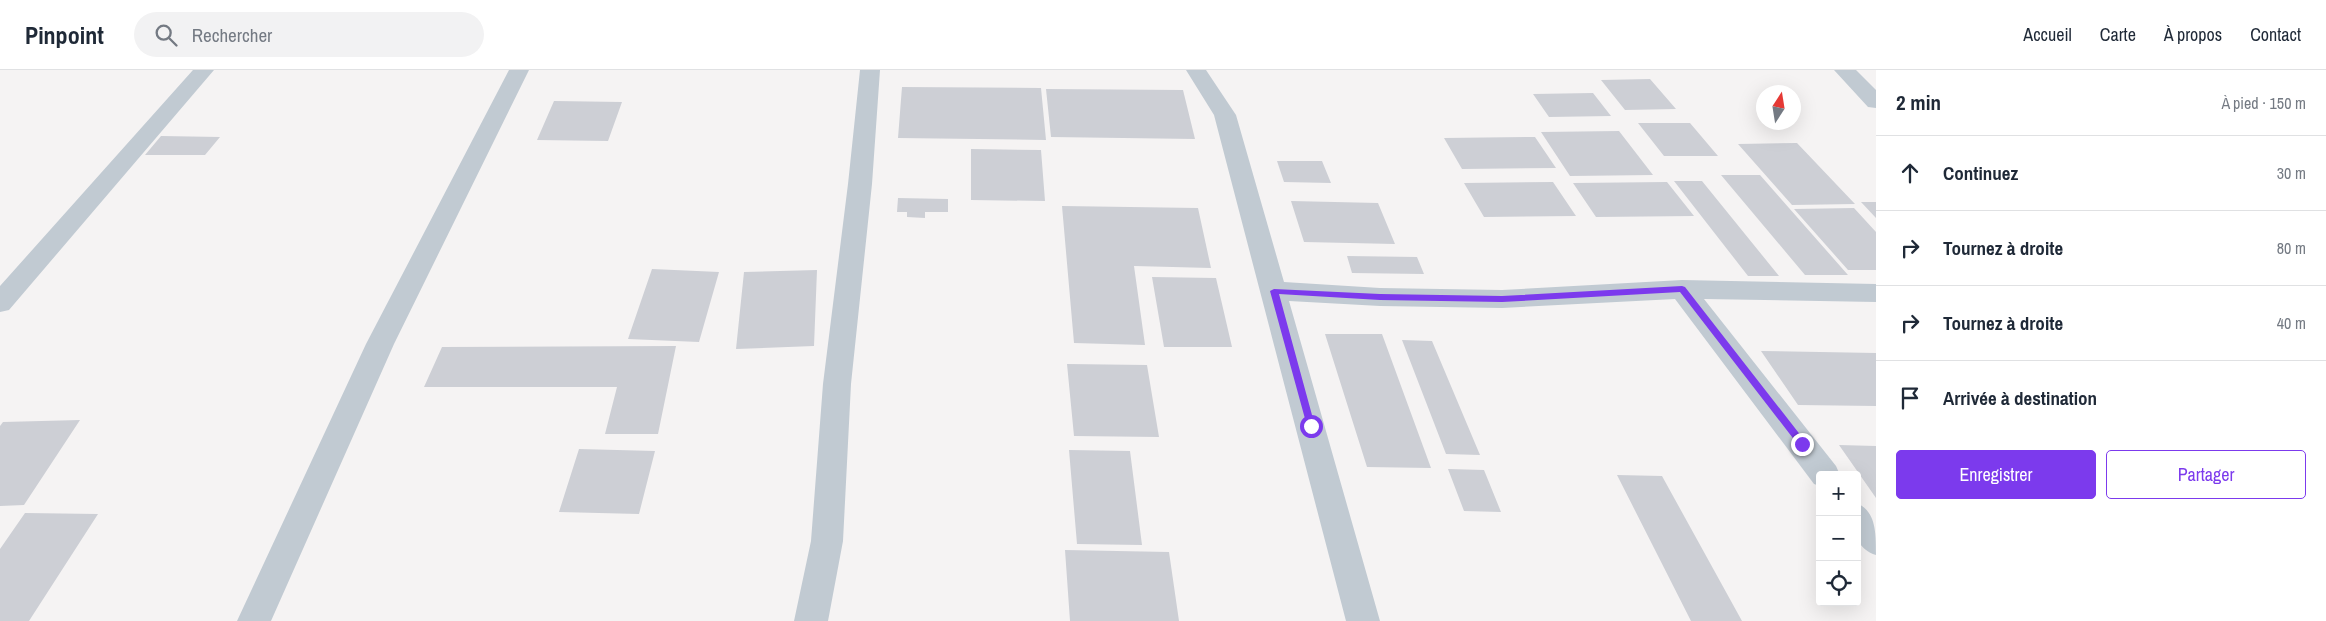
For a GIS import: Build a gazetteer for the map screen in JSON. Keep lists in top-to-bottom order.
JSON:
{
  "north": "top",
  "page": {
    "header": "Pinpoint",
    "search": "Rechercher",
    "nav": [
      "Accueil",
      "Carte",
      "À propos",
      "Contact"
    ],
    "heading": ["2 min", "À pied · 150 m"],
    "list": [
      ["Continuez", "30 m"],
      ["Tournez à droite", "80 m"],
      ["Tournez à droite", "40 m"],
      "Arrivée à destination"
    ],
    "buttons": ["Enregistrer", "Partager"],
    "map_buttons": ["+", "−"]
  }
}
